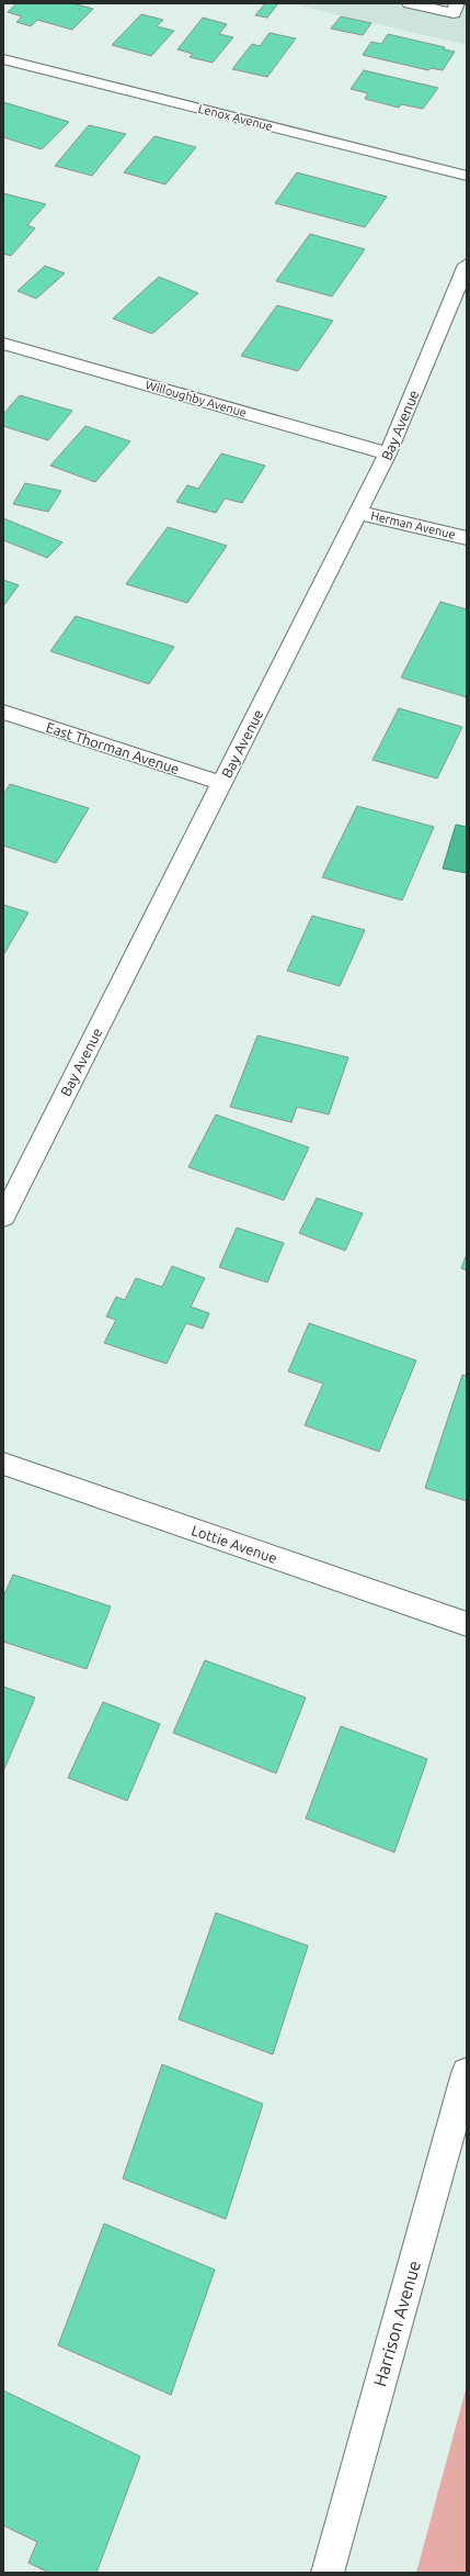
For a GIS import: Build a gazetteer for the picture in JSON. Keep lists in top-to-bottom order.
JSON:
{
  "streets": {
    "street": [
      "Lenox Avenue",
      "Willoughby Avenue",
      "Bay Avenue",
      "Herman Avenue",
      "East Thorman Avenue",
      "Lottie Avenue",
      "Harrison Avenue"
    ]
  },
  "crossings": [
    ["Willoughby Avenue", "Bay Avenue"],
    ["Bay Avenue", "Herman Avenue"],
    ["Bay Avenue", "East Thorman Avenue"]
  ]
}
